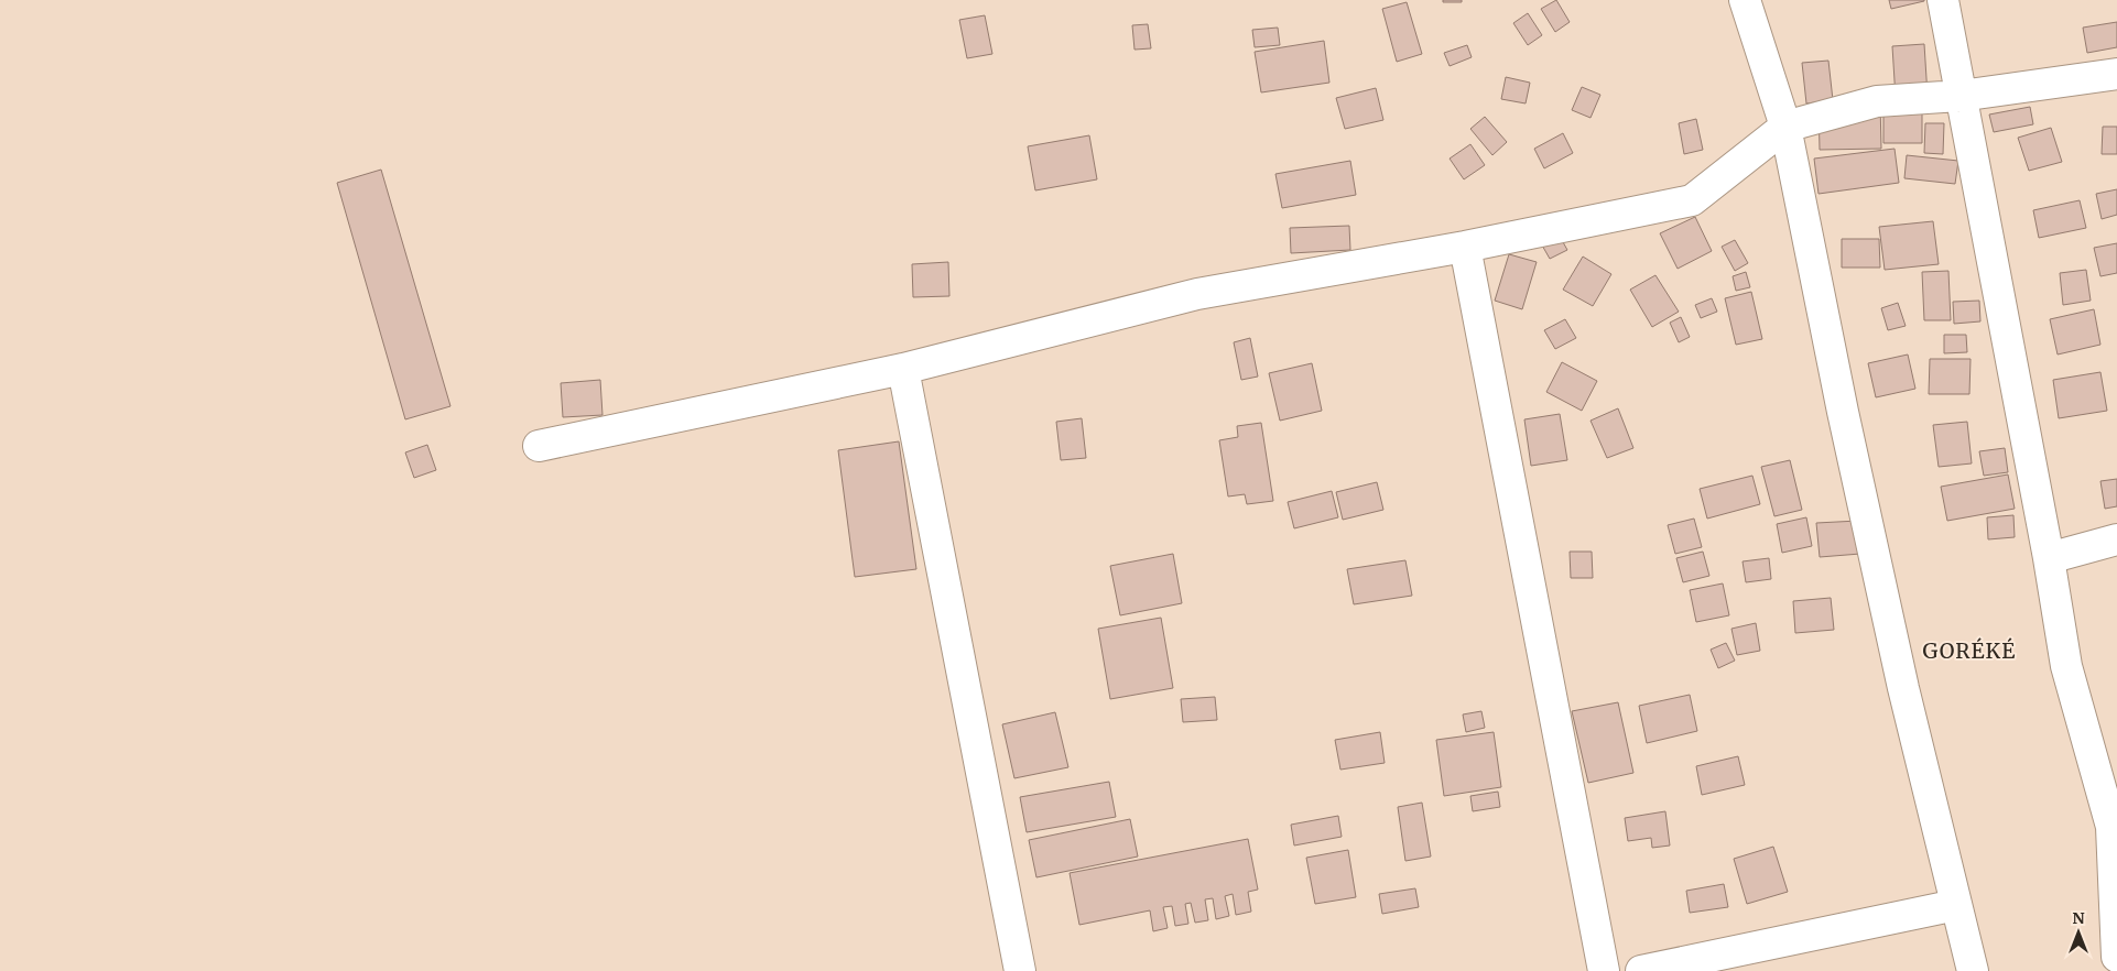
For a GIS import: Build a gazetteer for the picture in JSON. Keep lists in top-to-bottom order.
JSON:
{
  "districts": ["GORÉKÉ"],
  "north": "top"
}
